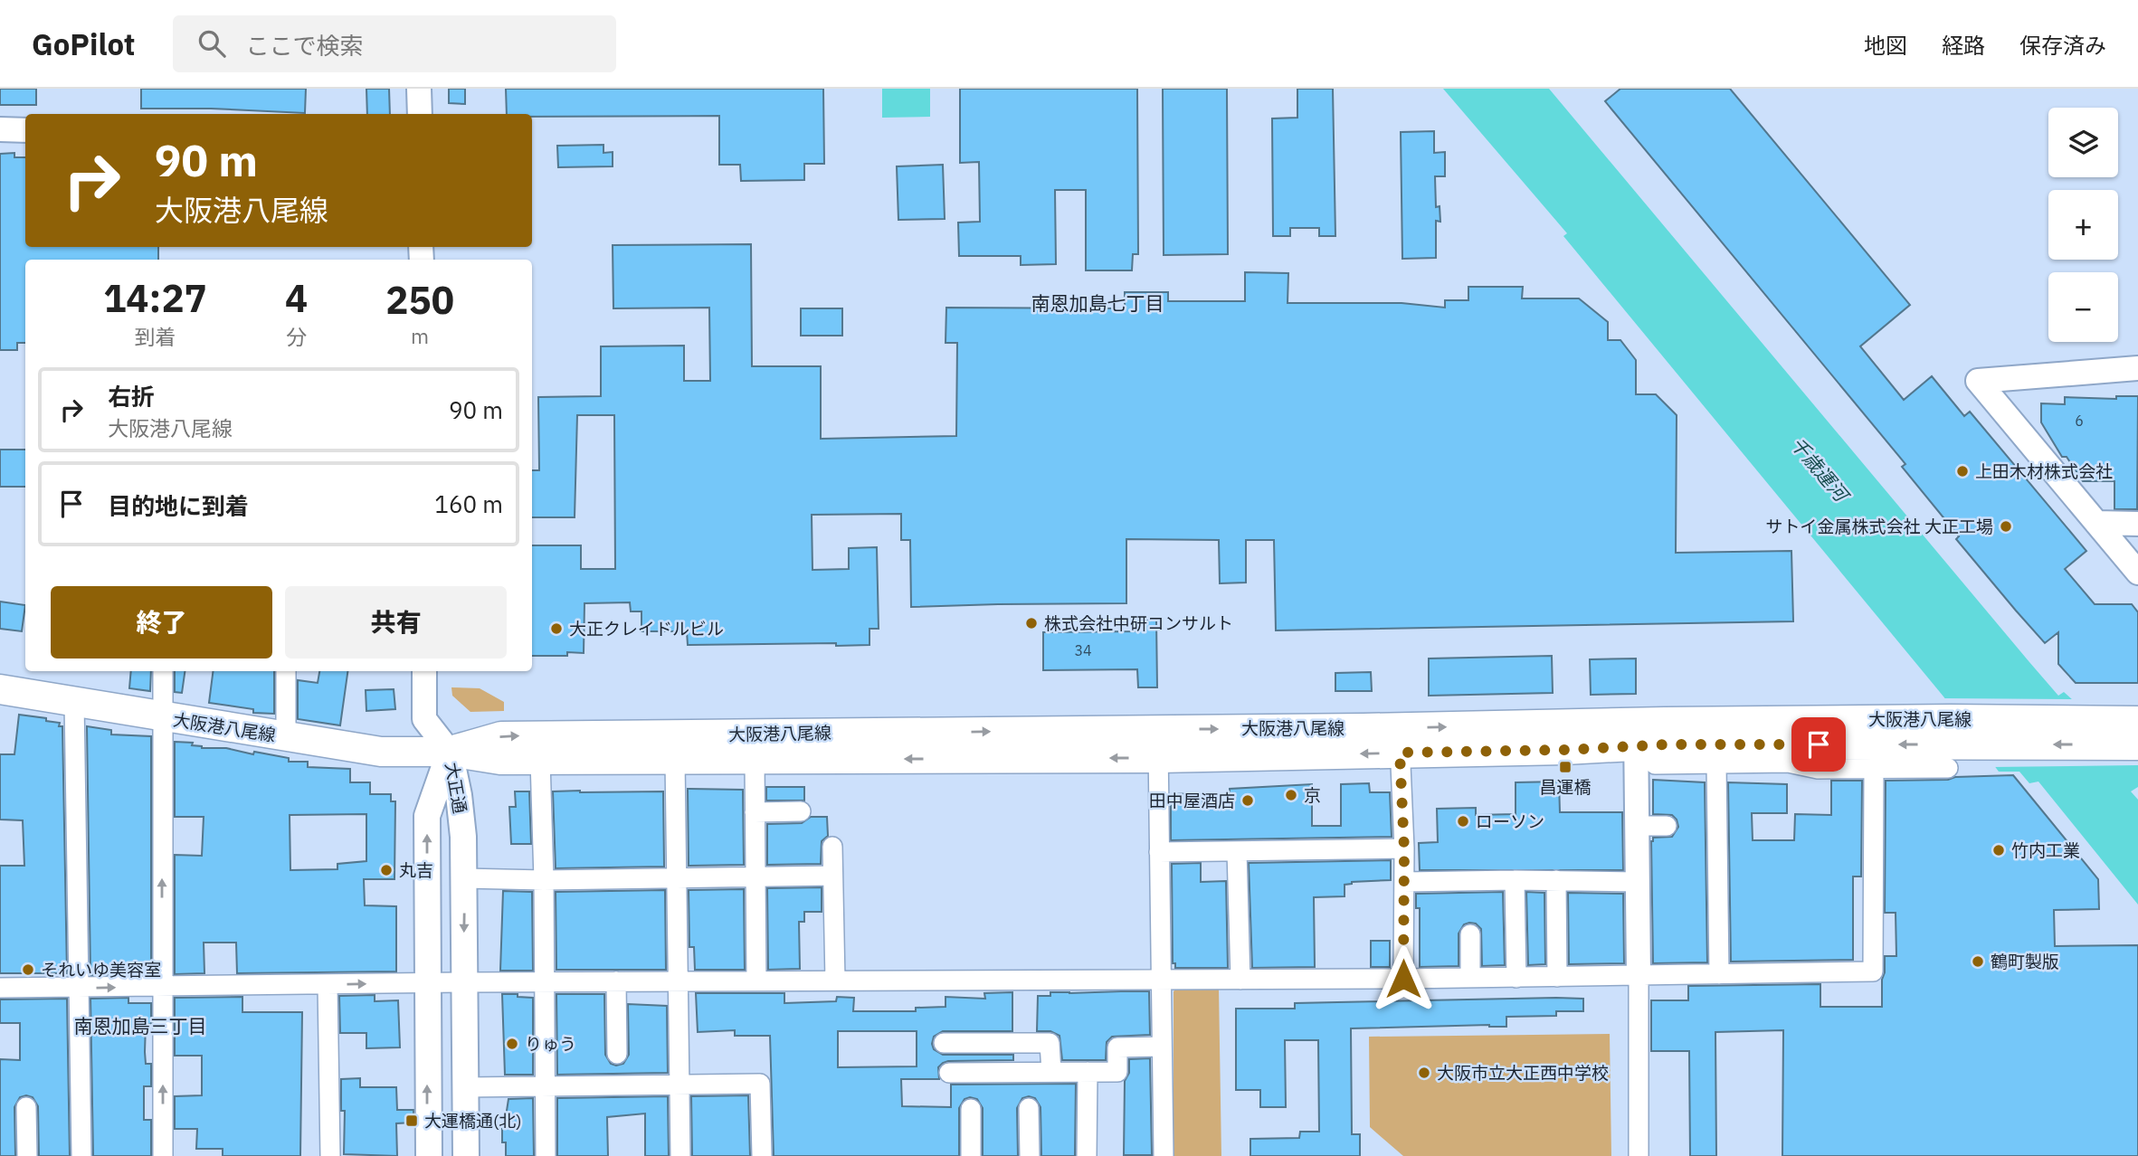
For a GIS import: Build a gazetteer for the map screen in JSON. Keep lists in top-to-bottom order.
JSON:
{
  "streets": {
    "main road": ["大阪港八尾線", "大正通"]
  },
  "crossings": [
    ["大阪港八尾線", "大正通"]
  ],
  "districts": ["南恩加島七丁目", "南恩加島三丁目"],
  "water": ["千歳運河"],
  "places": {
    "other": [
      "上田木材株式会社",
      "サトイ金属株式会社 大正工場",
      "株式会社中研コンサルト",
      "大正クレイドルビル",
      "京",
      "田中屋酒店",
      "ローソン",
      "竹内工業",
      "丸吉",
      "鶴町製版",
      "それいゆ美容室",
      "りゅう",
      "大阪市立大正西中学校"
    ],
    "transit": ["昌運橋", "大運橋通(北)"]
  },
  "house_numbers": ["6", "34"],
  "page": {
    "header": "GoPilot",
    "search": "ここで検索",
    "nav": ["地図", "経路", "保存済み"],
    "map_buttons": ["+", "−"],
    "turn": ["90 m", "大阪港八尾線"],
    "eta": [
      "14:27",
      "到着",
      "4",
      "分",
      "250",
      "m"
    ],
    "list": [
      {
        "name": "右折",
        "note": "大阪港八尾線",
        "value": "90 m"
      },
      {
        "name": "目的地に到着",
        "value": "160 m"
      }
    ],
    "buttons": ["終了", "共有"]
  }
}
